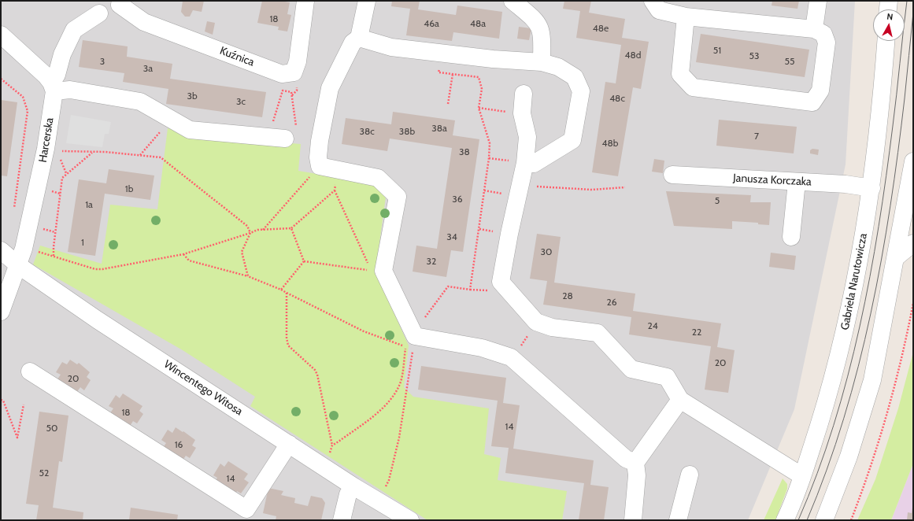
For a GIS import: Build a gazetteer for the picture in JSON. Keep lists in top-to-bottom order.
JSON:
{
  "streets": {
    "street": [
      "Kuźnica",
      "Harcerska",
      "Janusza Korczaka",
      "Gabriela Narutowicza",
      "Wincentego Witosa"
    ]
  },
  "crossings": [
    ["Harcerska", "Wincentego Witosa"],
    ["Janusza Korczaka", "Gabriela Narutowicza"]
  ],
  "house_numbers": [
    "18",
    "46a",
    "48a",
    "48e",
    "51",
    "48d",
    "53",
    "3",
    "55",
    "3a",
    "3b",
    "48c",
    "3c",
    "38a",
    "38c",
    "38b",
    "7",
    "48b",
    "38",
    "1b",
    "36",
    "5",
    "1a",
    "34",
    "1",
    "30",
    "32",
    "28",
    "26",
    "24",
    "22",
    "20",
    "20",
    "18",
    "14",
    "50",
    "16",
    "52",
    "14"
  ],
  "north": "top"
}
